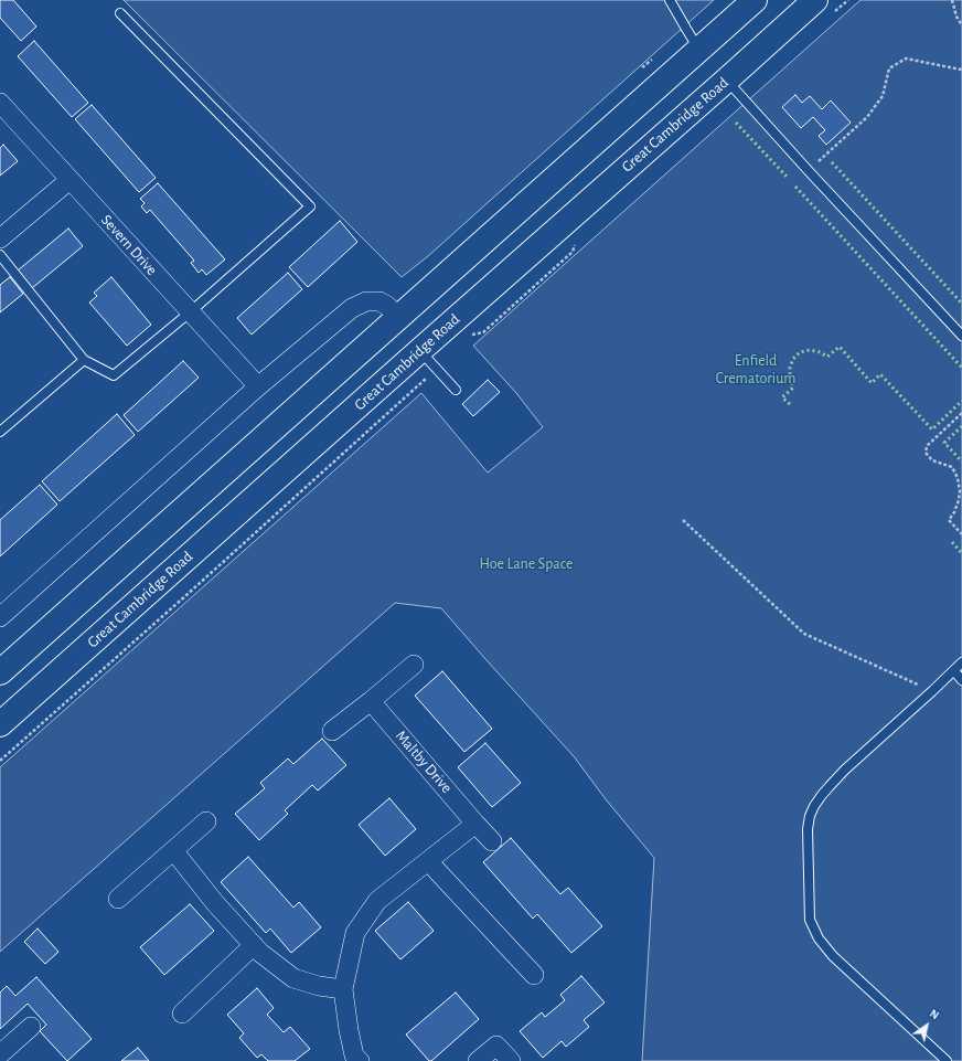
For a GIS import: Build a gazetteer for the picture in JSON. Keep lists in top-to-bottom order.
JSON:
{
  "streets": {
    "highway": ["Great Cambridge Road"],
    "street": ["Severn Drive", "Maltby Drive"]
  },
  "parks": ["Enfield Crematorium", "Hoe Lane Space"],
  "north": "top right"
}
